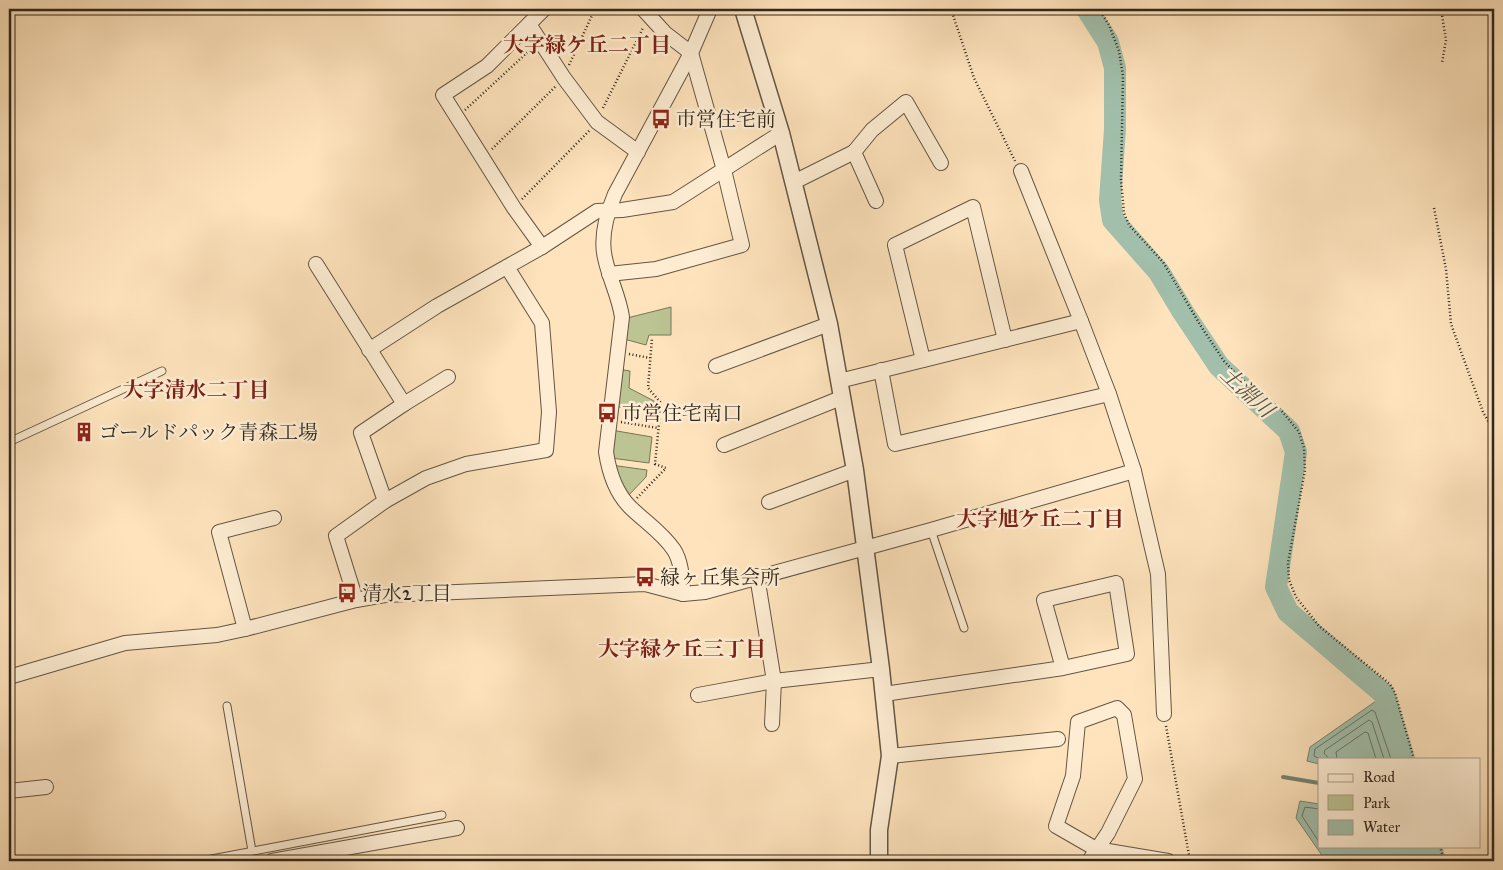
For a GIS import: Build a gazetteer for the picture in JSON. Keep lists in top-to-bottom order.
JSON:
{
  "districts": [
    "大字緑ケ丘二丁目",
    "大字清水二丁目",
    "大字旭ケ丘二丁目",
    "大字緑ケ丘三丁目"
  ],
  "water": ["土淵川"],
  "places": {
    "bus stop": [
      "市営住宅前",
      "市営住宅南口",
      "緑ヶ丘集会所",
      "清水2丁目"
    ],
    "building": ["ゴールドパック青森工場"]
  },
  "legend": ["Road", "Park", "Water"]
}
